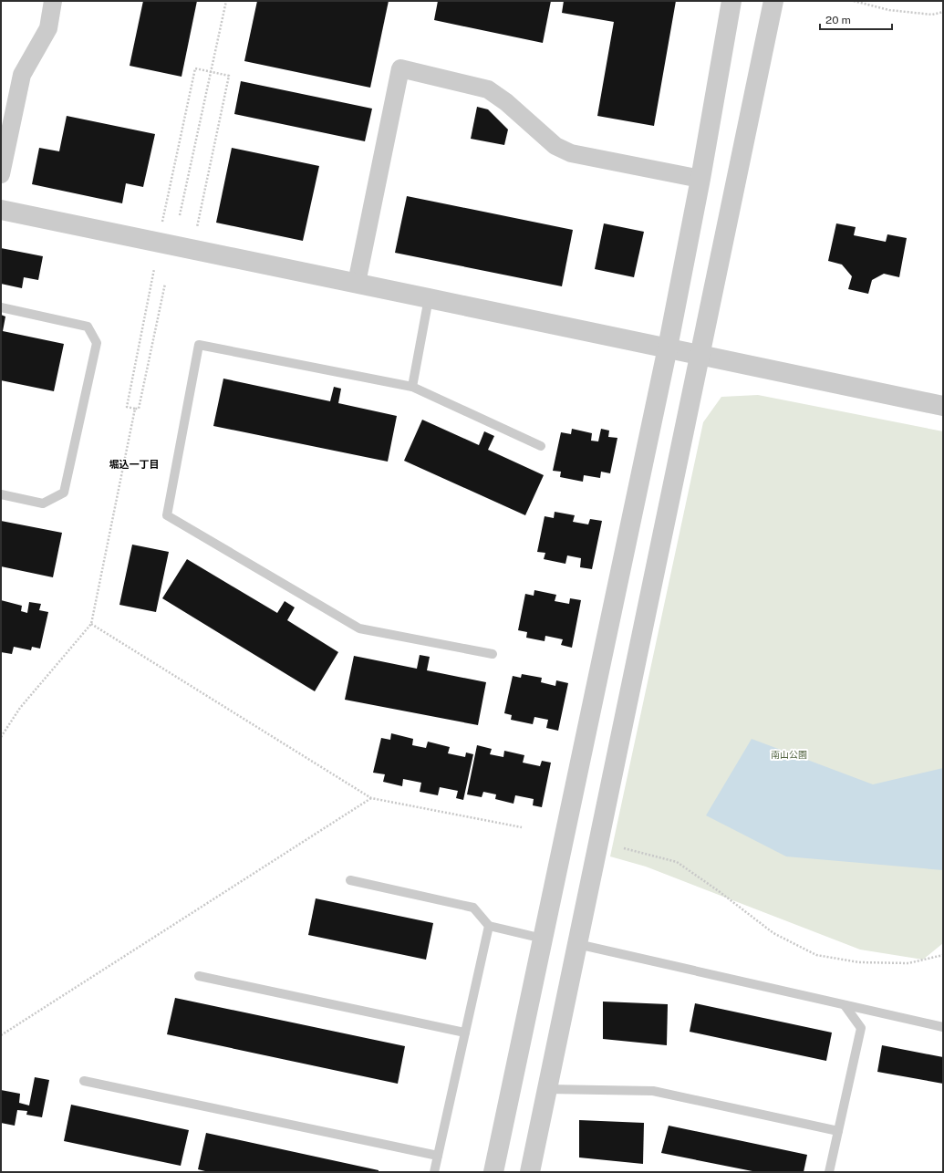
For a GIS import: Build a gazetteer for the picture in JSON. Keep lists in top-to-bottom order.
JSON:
{
  "districts": ["堀込一丁目"],
  "parks": ["南山公園"],
  "scale_bar": "20 m"
}
